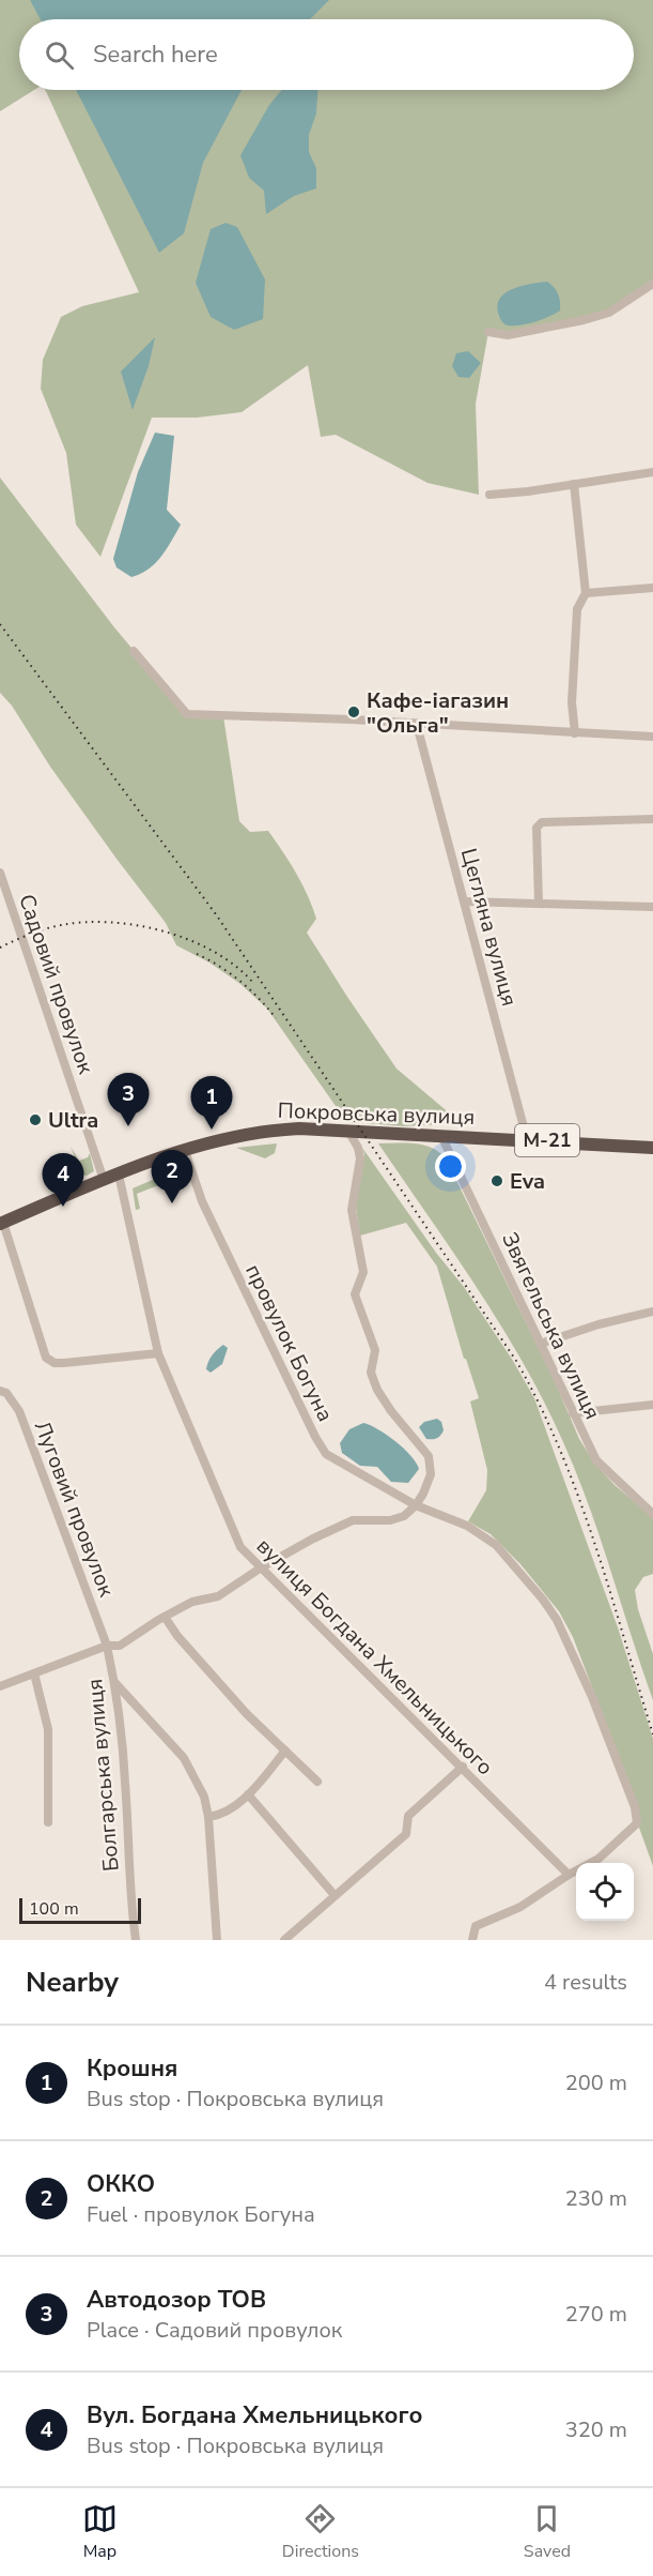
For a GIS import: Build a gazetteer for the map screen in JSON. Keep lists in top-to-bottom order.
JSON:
{
  "streets": {
    "highway": ["Покровська вулиця", "М-21"],
    "street": [
      "Цегляна вулиця",
      "Садовий провулок",
      "Звягельська вулиця",
      "провулок Богуна",
      "Луговий провулок",
      "вулиця Богдана Хмельницького",
      "Болгарська вулиця"
    ]
  },
  "crossings": [
    ["Цегляна вулиця", "Покровська вулиця"],
    ["Садовий провулок", "Покровська вулиця"],
    ["Покровська вулиця", "Звягельська вулиця"],
    ["Покровська вулиця", "провулок Богуна"],
    ["Покровська вулиця", "вулиця Богдана Хмельницького"],
    ["провулок Богуна", "вулиця Богдана Хмельницького"],
    ["Луговий провулок", "Болгарська вулиця"]
  ],
  "places": ["Кафе-іагазин \"Ольга\"", "Ultra", "Eva"],
  "scale_bar": "100 m",
  "page": {
    "search": "Search here",
    "pins": [
      "3",
      "1",
      "2",
      "4"
    ],
    "scale": "100 m",
    "heading": ["Nearby", "4 results"],
    "list": [
      {
        "mark": "1",
        "name": "Крошня",
        "note": "Bus stop · Покровська вулиця",
        "value": "200 m"
      },
      {
        "mark": "2",
        "name": "ОККО",
        "note": "Fuel · провулок Богуна",
        "value": "230 m"
      },
      {
        "mark": "3",
        "name": "Автодозор ТОВ",
        "note": "Place · Садовий провулок",
        "value": "270 m"
      },
      {
        "mark": "4",
        "name": "Вул. Богдана Хмельницького",
        "note": "Bus stop · Покровська вулиця",
        "value": "320 m"
      }
    ],
    "nav": ["Map", "Directions", "Saved"]
  }
}
